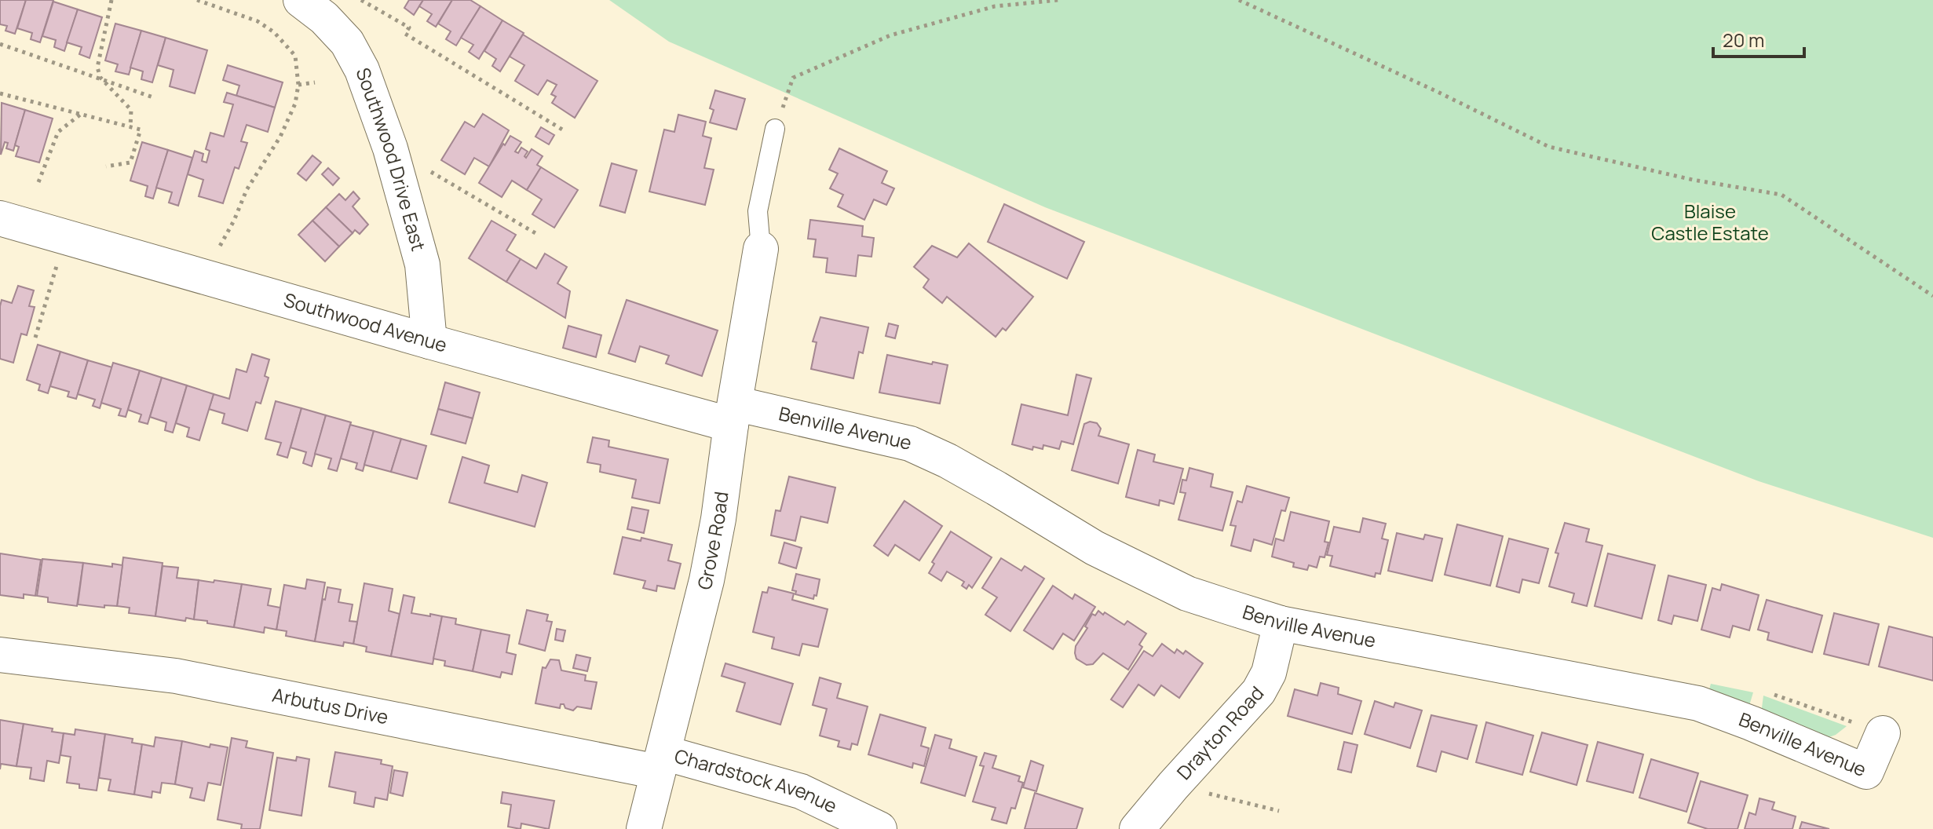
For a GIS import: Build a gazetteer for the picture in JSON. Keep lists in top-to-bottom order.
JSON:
{
  "streets": {
    "street": [
      "Southwood Drive East",
      "Southwood Avenue",
      "Benville Avenue",
      "Grove Road",
      "Arbutus Drive",
      "Drayton Road",
      "Chardstock Avenue"
    ]
  },
  "crossings": [
    ["Southwood Drive East", "Southwood Avenue"],
    ["Southwood Avenue", "Benville Avenue"],
    ["Southwood Avenue", "Grove Road"],
    ["Benville Avenue", "Grove Road"],
    ["Benville Avenue", "Drayton Road"],
    ["Grove Road", "Arbutus Drive"],
    ["Grove Road", "Chardstock Avenue"],
    ["Arbutus Drive", "Chardstock Avenue"]
  ],
  "parks": ["Blaise Castle Estate"],
  "scale_bar": "20 m"
}
